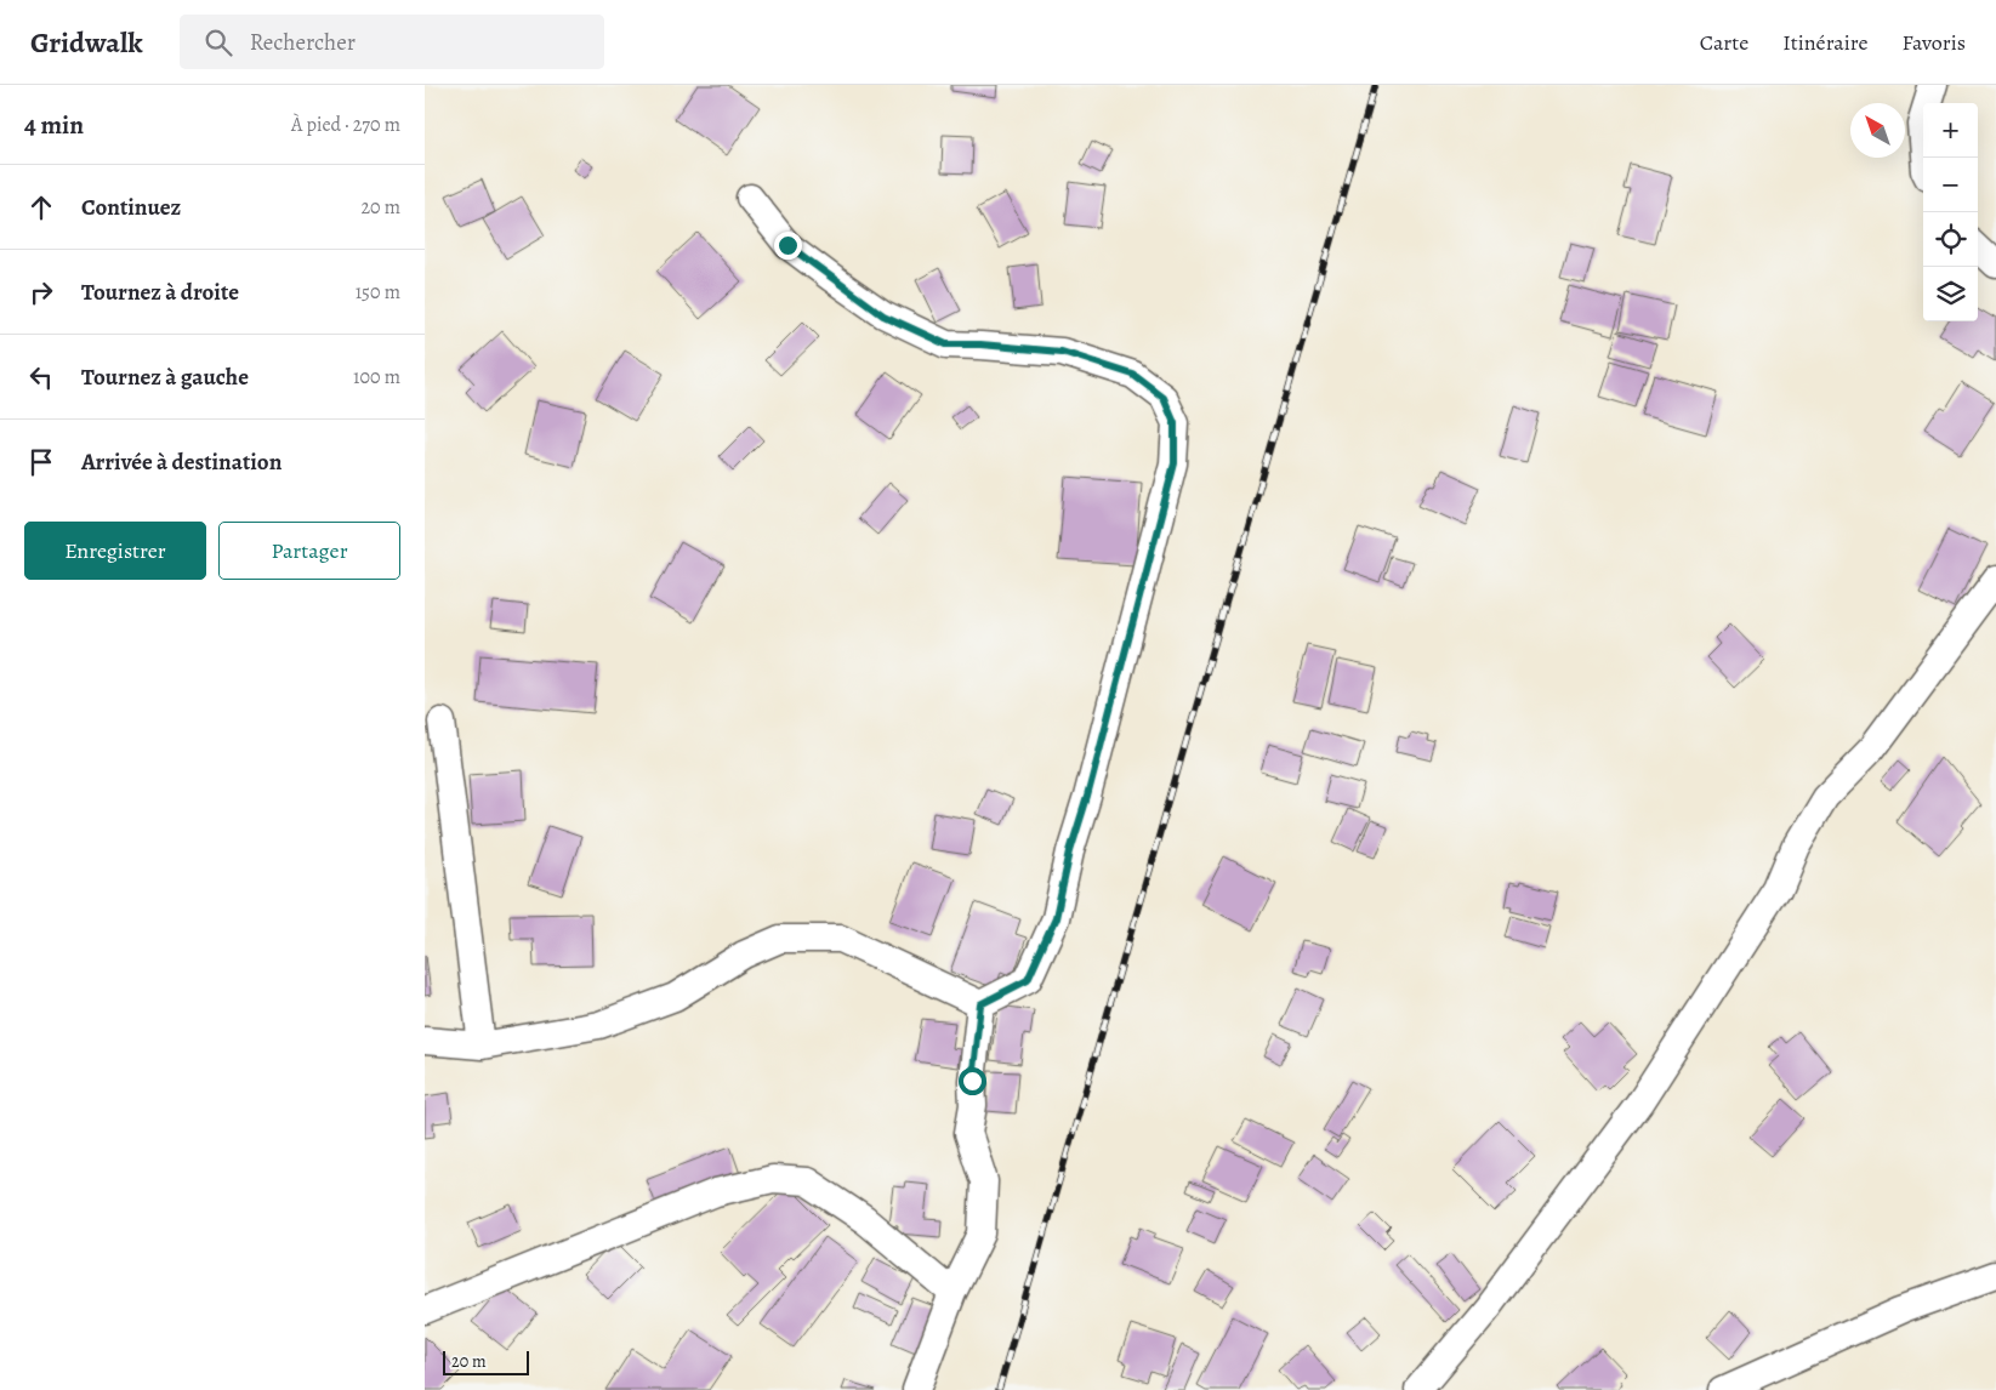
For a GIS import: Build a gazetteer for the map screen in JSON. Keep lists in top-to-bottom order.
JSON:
{
  "scale_bar": "20 m",
  "north": "top left",
  "page": {
    "header": "Gridwalk",
    "search": "Rechercher",
    "nav": ["Carte", "Itinéraire", "Favoris"],
    "heading": ["4 min", "À pied · 270 m"],
    "map_buttons": ["+", "−"],
    "list": [
      ["Continuez", "20 m"],
      ["Tournez à droite", "150 m"],
      ["Tournez à gauche", "100 m"],
      "Arrivée à destination"
    ],
    "buttons": ["Enregistrer", "Partager"],
    "scale": "20 m"
  }
}
